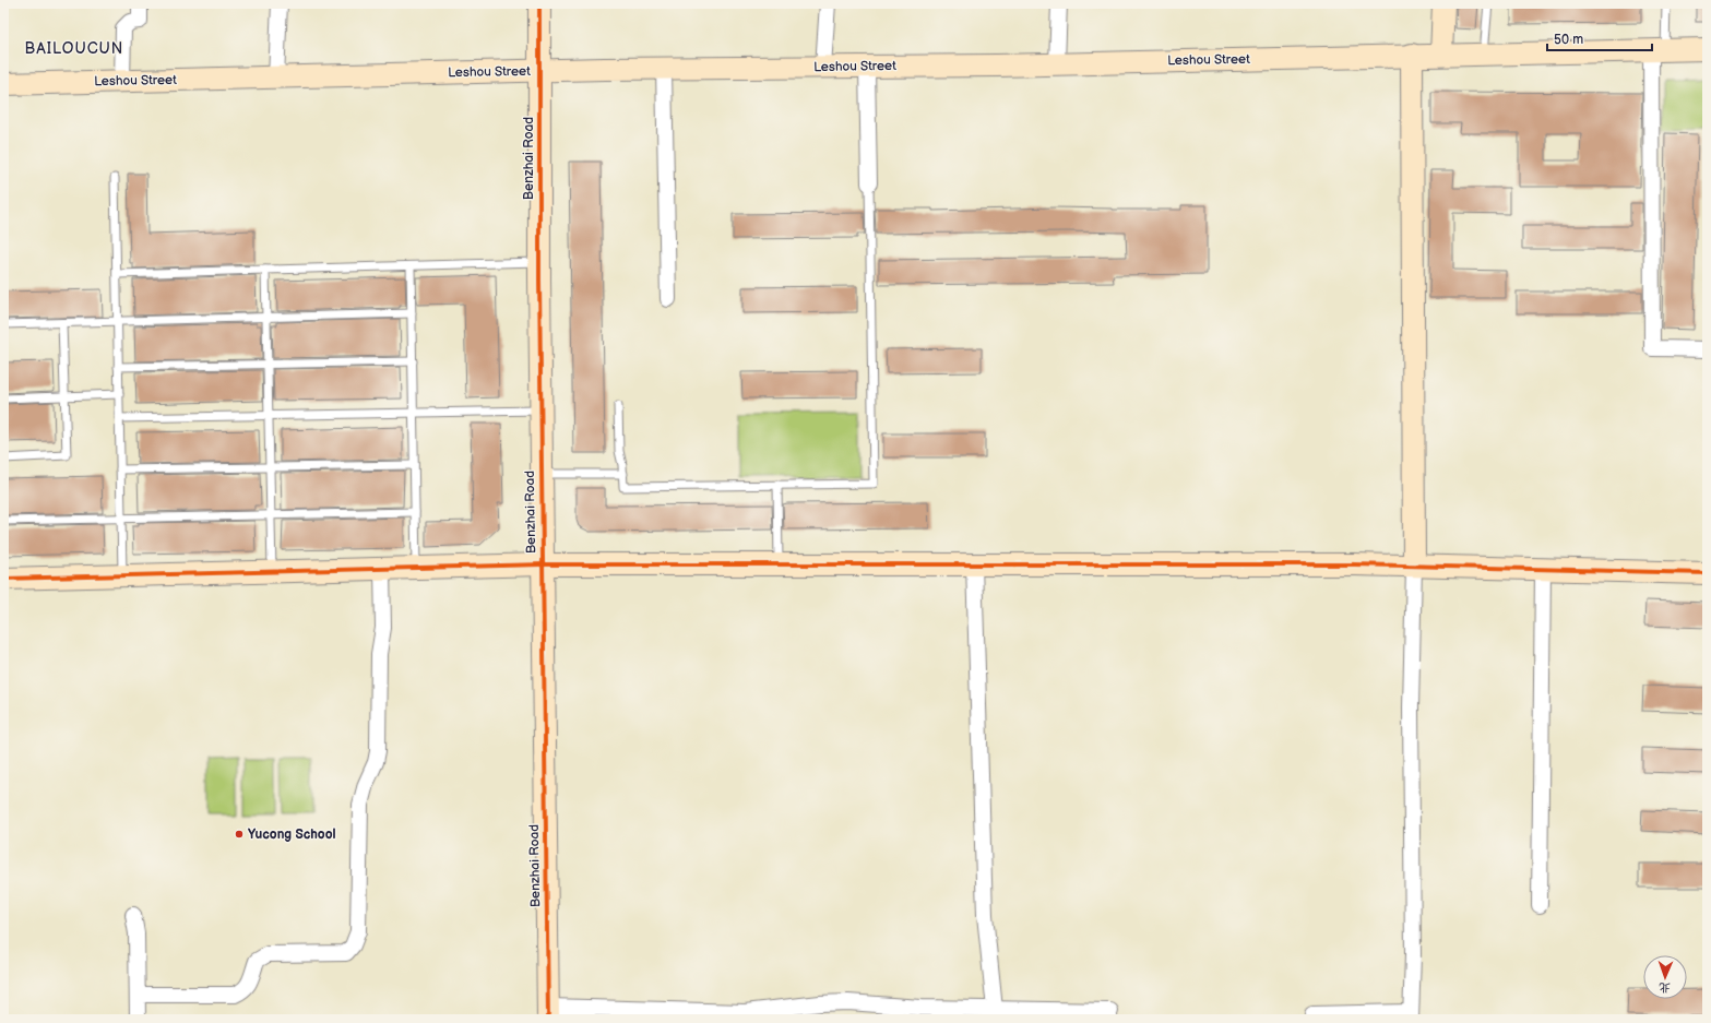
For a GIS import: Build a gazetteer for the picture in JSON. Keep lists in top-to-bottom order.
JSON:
{
  "streets": {
    "street": ["Leshou Street", "Benzhai Road"]
  },
  "crossings": [
    ["Leshou Street", "Benzhai Road"]
  ],
  "districts": ["BAILOUCUN"],
  "places": ["Yucong School"],
  "scale_bar": "50 m",
  "north": "bottom"
}
